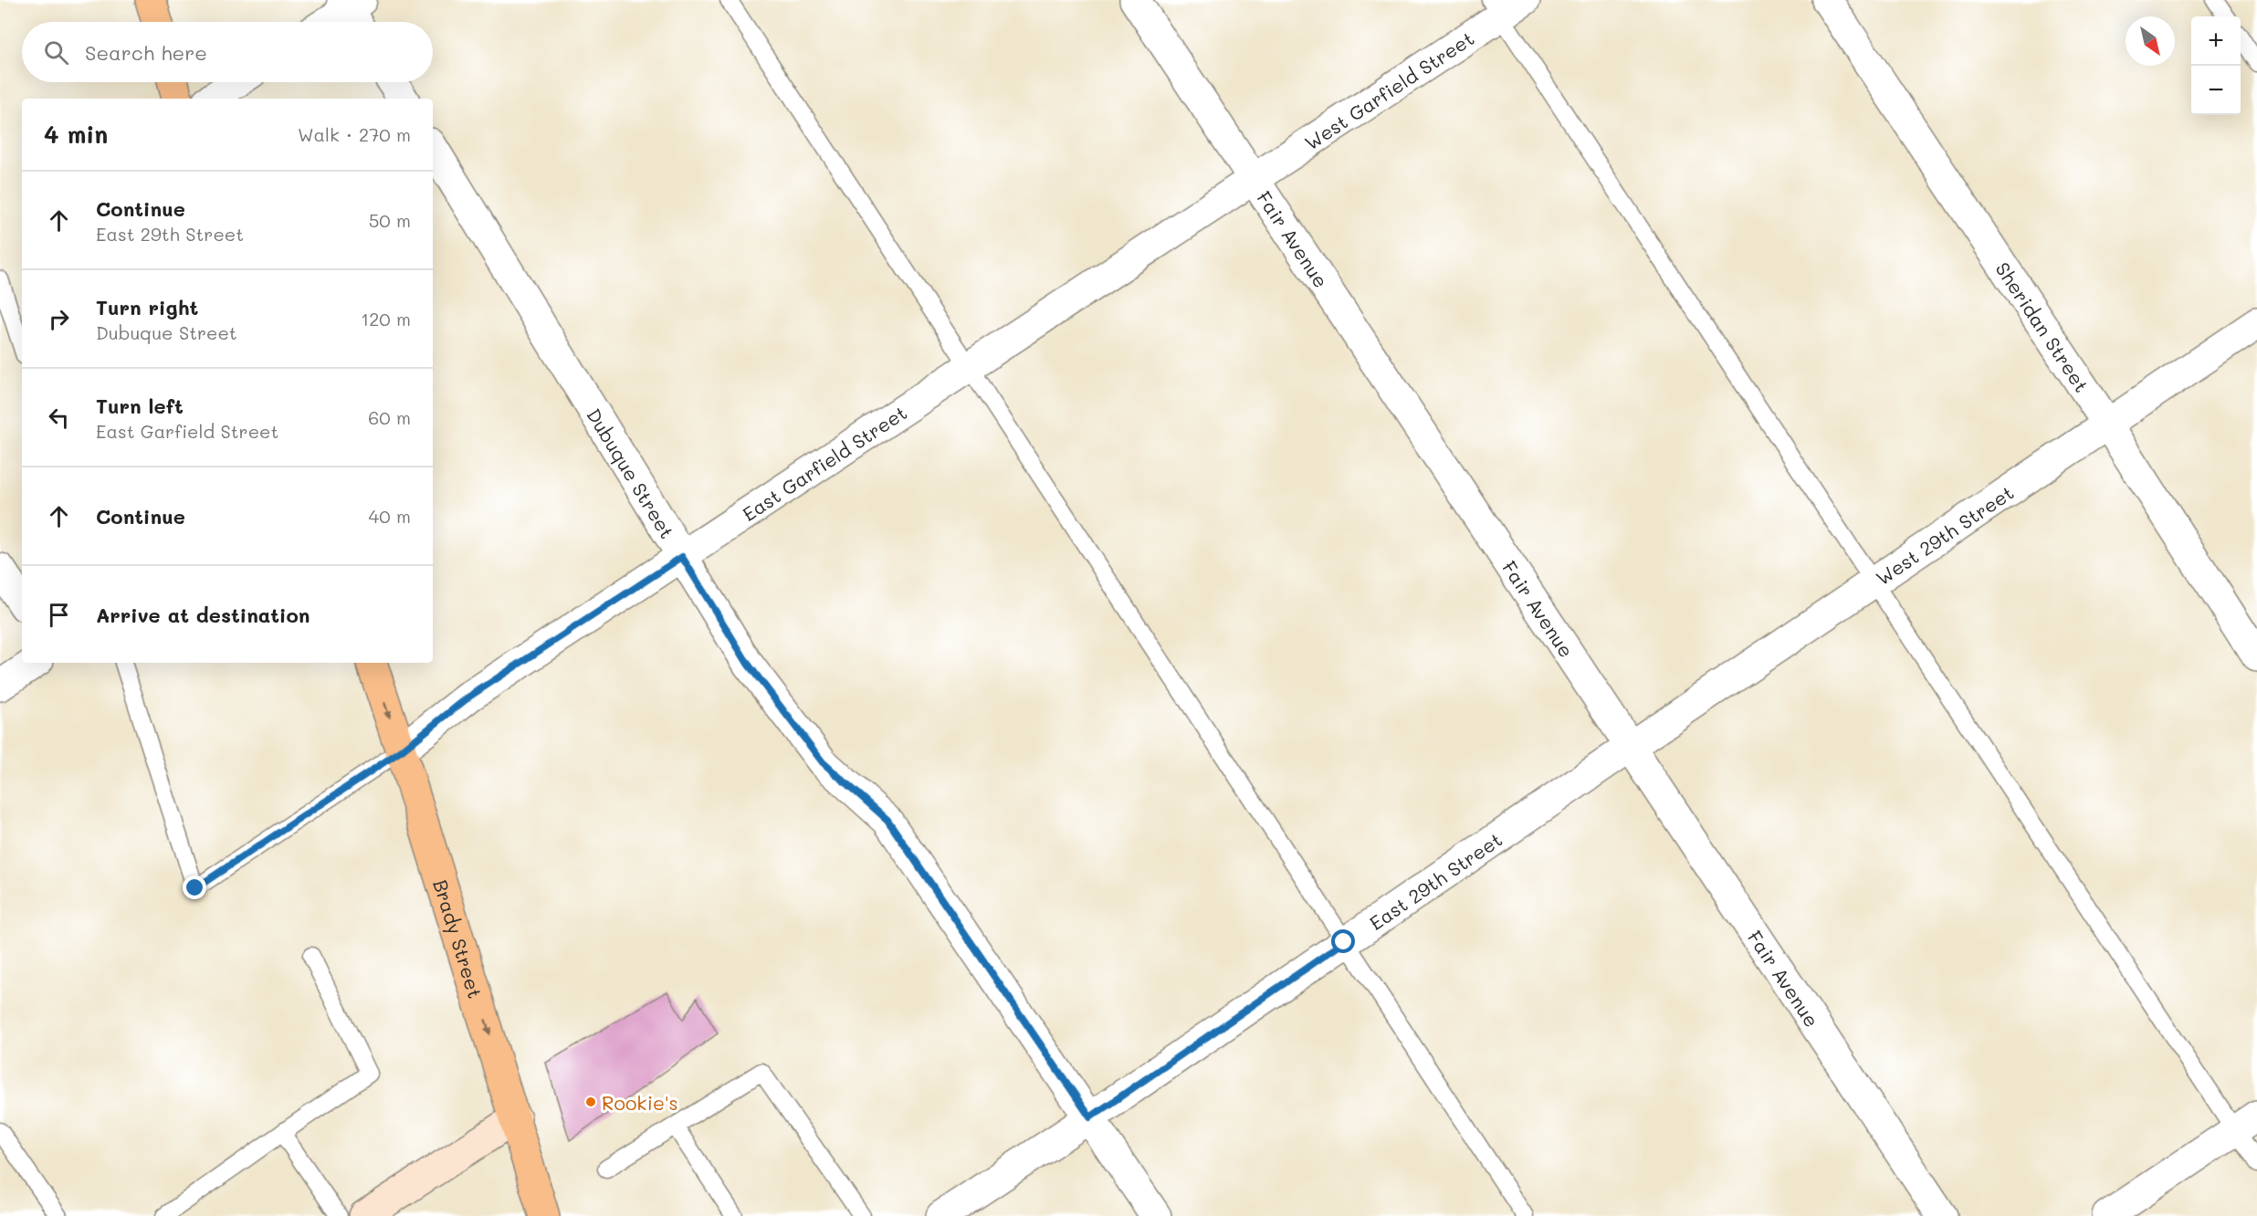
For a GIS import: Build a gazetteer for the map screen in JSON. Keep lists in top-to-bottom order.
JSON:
{
  "streets": {
    "highway": ["Brady Street"],
    "street": [
      "West Garfield Street",
      "Fair Avenue",
      "Sheridan Street",
      "East Garfield Street",
      "Dubuque Street",
      "West 29th Street",
      "East 29th Street"
    ]
  },
  "crossings": [
    ["West Garfield Street", "Fair Avenue"],
    ["West Garfield Street", "East Garfield Street"],
    ["Fair Avenue", "East Garfield Street"],
    ["Fair Avenue", "West 29th Street"],
    ["Fair Avenue", "East 29th Street"],
    ["Sheridan Street", "West 29th Street"],
    ["East Garfield Street", "Dubuque Street"],
    ["East Garfield Street", "Brady Street"],
    ["Dubuque Street", "East 29th Street"],
    ["West 29th Street", "East 29th Street"]
  ],
  "one_way": ["Brady Street"],
  "places": ["Rookie's"],
  "north": "bottom right",
  "page": {
    "map_buttons": ["+", "−"],
    "search": "Search here",
    "heading": ["4 min", "Walk · 270 m"],
    "list": [
      ["Continue", "East 29th Street", "50 m"],
      ["Turn right", "Dubuque Street", "120 m"],
      ["Turn left", "East Garfield Street", "60 m"],
      ["Continue", "40 m"],
      "Arrive at destination"
    ]
  }
}
